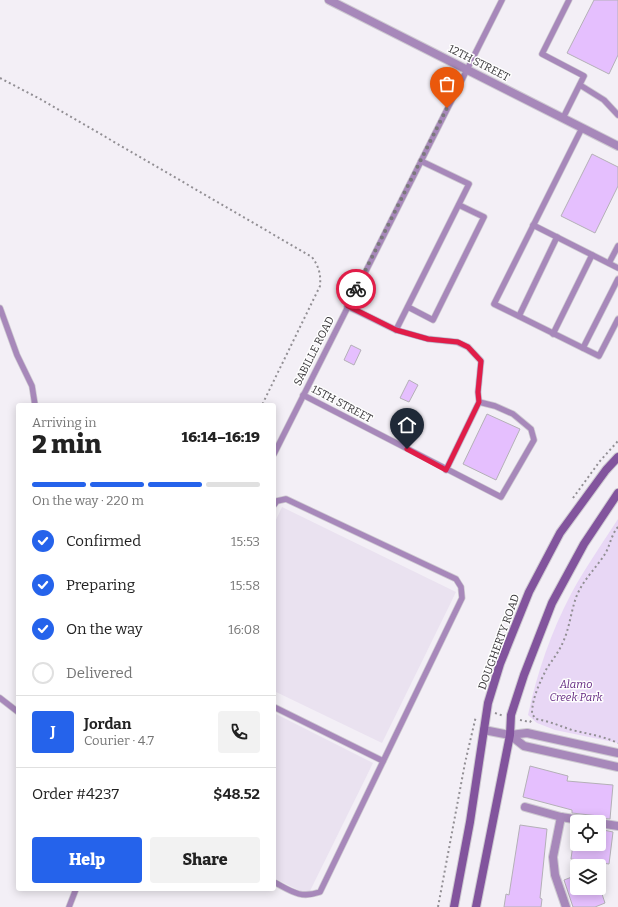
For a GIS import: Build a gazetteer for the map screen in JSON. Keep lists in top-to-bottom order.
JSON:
{
  "streets": {
    "main road": ["DOUGHERTY ROAD"],
    "street": ["12TH STREET"],
    "lane": ["SABILLE ROAD", "15TH STREET"]
  },
  "crossings": [
    ["12TH STREET", "SABILLE ROAD"],
    ["SABILLE ROAD", "15TH STREET"]
  ],
  "parks": ["Alamo Creek Park"],
  "page": {
    "heading": ["2 min", "Arriving in", "16:14–16:19"],
    "panel": [
      "Jordan",
      "Courier · 4.7",
      "Order #4237",
      "$48.52"
    ],
    "bar": "On the way · 220 m",
    "list": [
      ["Confirmed", "15:53"],
      ["Preparing", "15:58"],
      ["On the way", "16:08"],
      "Delivered"
    ],
    "round": "J",
    "buttons": ["Help", "Share"]
  }
}
